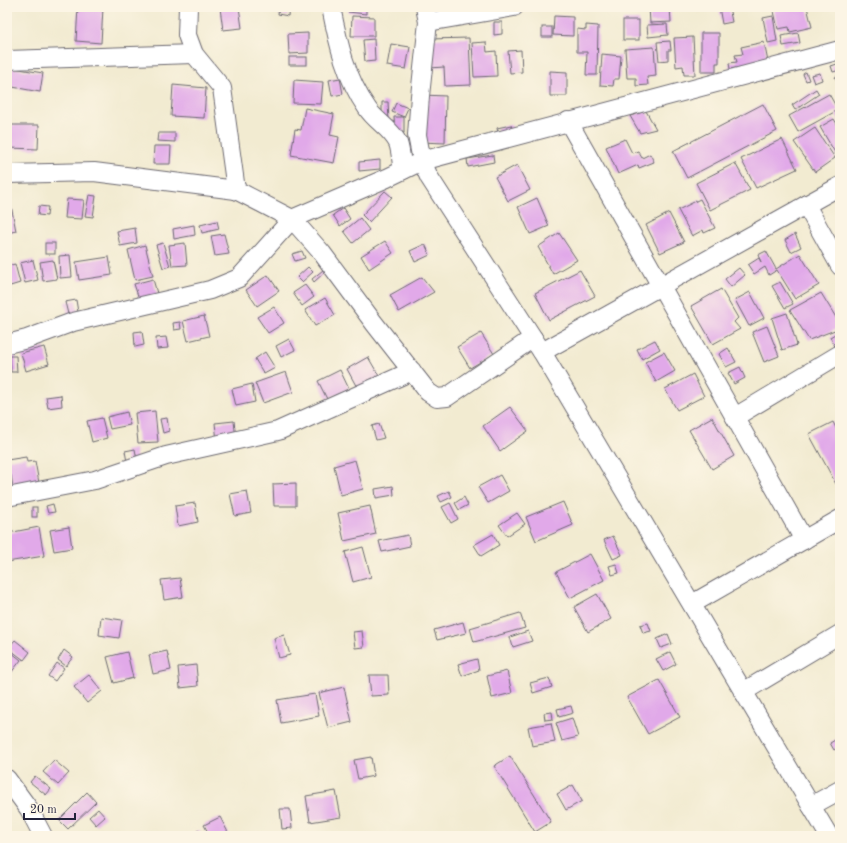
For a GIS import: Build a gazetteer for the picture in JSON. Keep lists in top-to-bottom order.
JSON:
{
  "scale_bar": "20 m"
}
